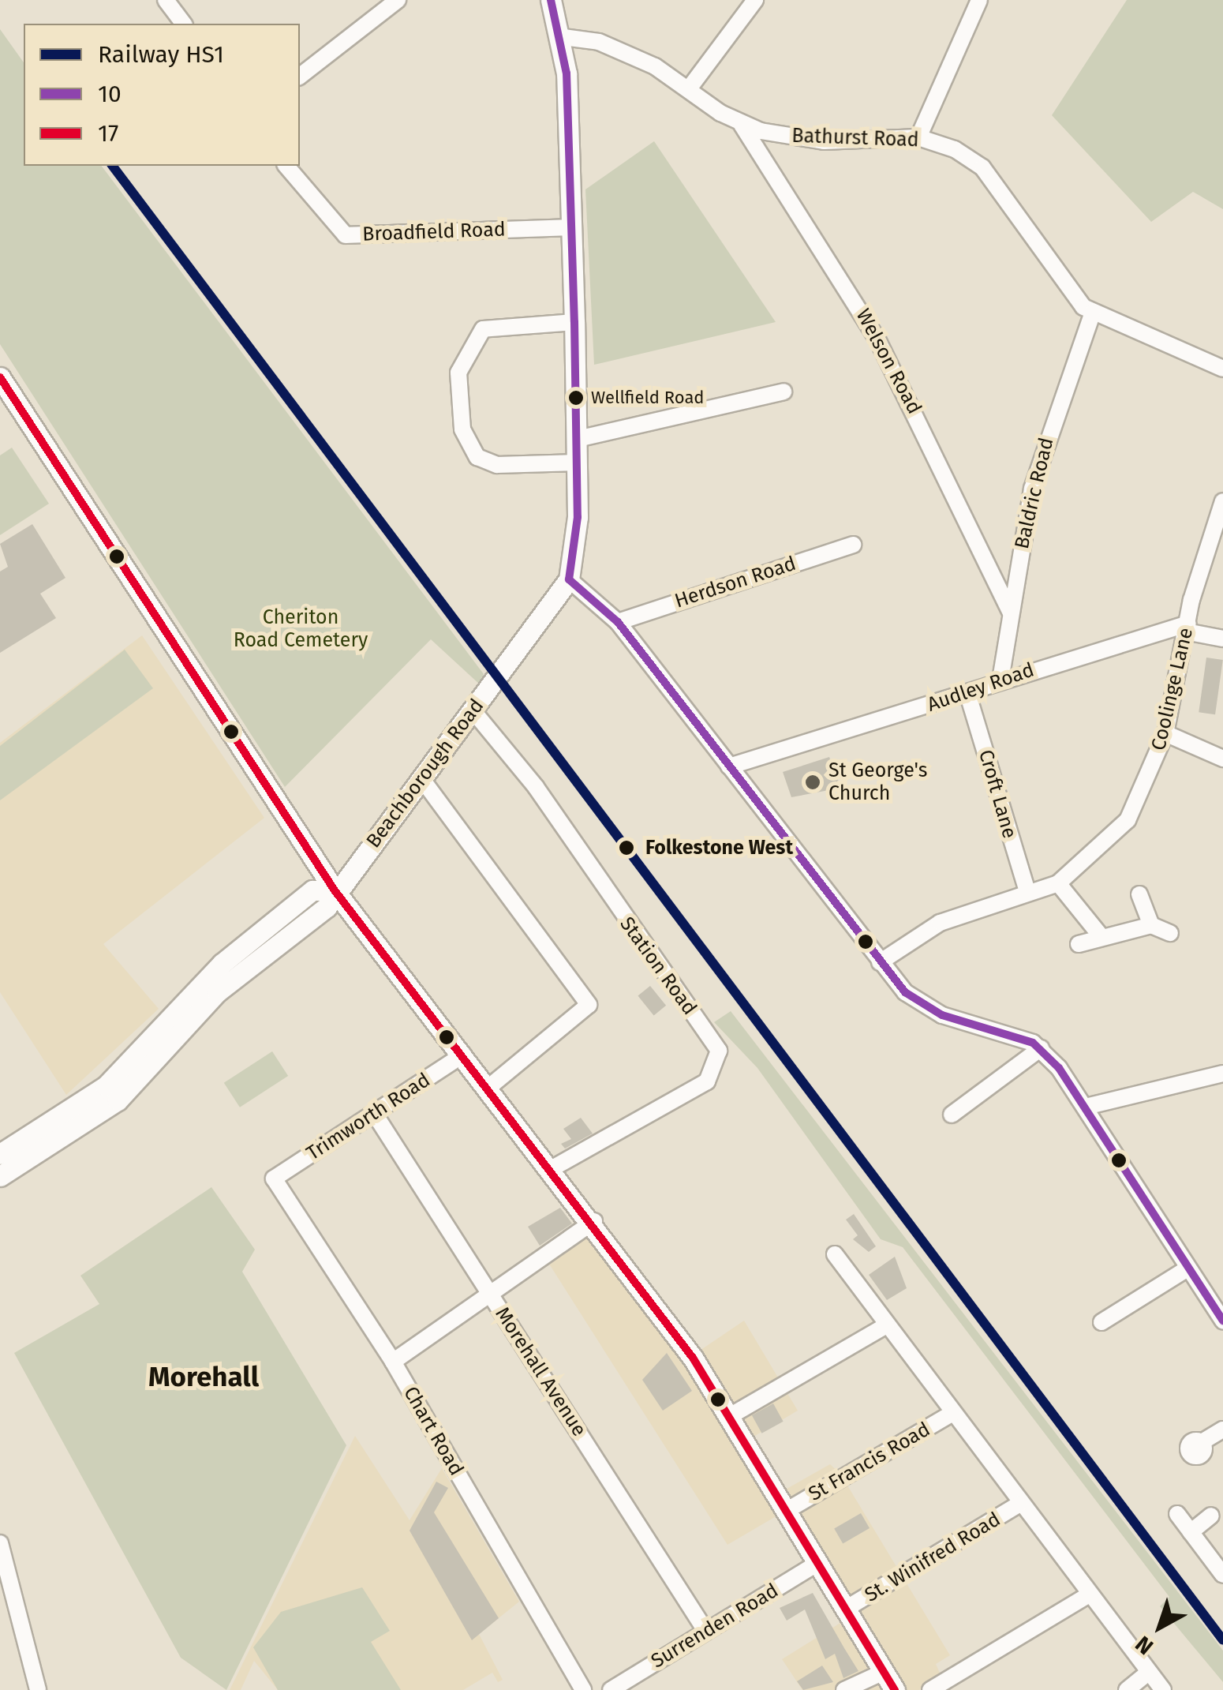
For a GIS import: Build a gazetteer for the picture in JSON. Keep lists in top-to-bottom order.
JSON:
{
  "streets": {
    "main road": ["Beachborough Road"],
    "street": [
      "Bathurst Road",
      "Broadfield Road",
      "Welson Road",
      "Baldric Road",
      "Herdson Road",
      "Audley Road",
      "Coolinge Lane",
      "Croft Lane",
      "Station Road",
      "Trimworth Road",
      "Morehall Avenue",
      "Chart Road",
      "St Francis Road",
      "St. Winifred Road",
      "Surrenden Road"
    ]
  },
  "crossings": [
    ["Bathurst Road", "Welson Road"],
    ["Bathurst Road", "Baldric Road"],
    ["Welson Road", "Baldric Road"],
    ["Baldric Road", "Audley Road"],
    ["Audley Road", "Coolinge Lane"],
    ["Audley Road", "Croft Lane"],
    ["Coolinge Lane", "Croft Lane"],
    ["Beachborough Road", "Station Road"],
    ["Trimworth Road", "Morehall Avenue"],
    ["Trimworth Road", "Chart Road"],
    ["Morehall Avenue", "Surrenden Road"]
  ],
  "districts": ["Morehall"],
  "parks": ["Cheriton Road Cemetery"],
  "places": ["Wellfield Road", "St George's Church", "Folkestone West"],
  "lines": ["transit line 10", "rail line HS1", "transit line 17"],
  "legend": ["Railway HS1", "10", "17"],
  "north": "bottom left"
}
